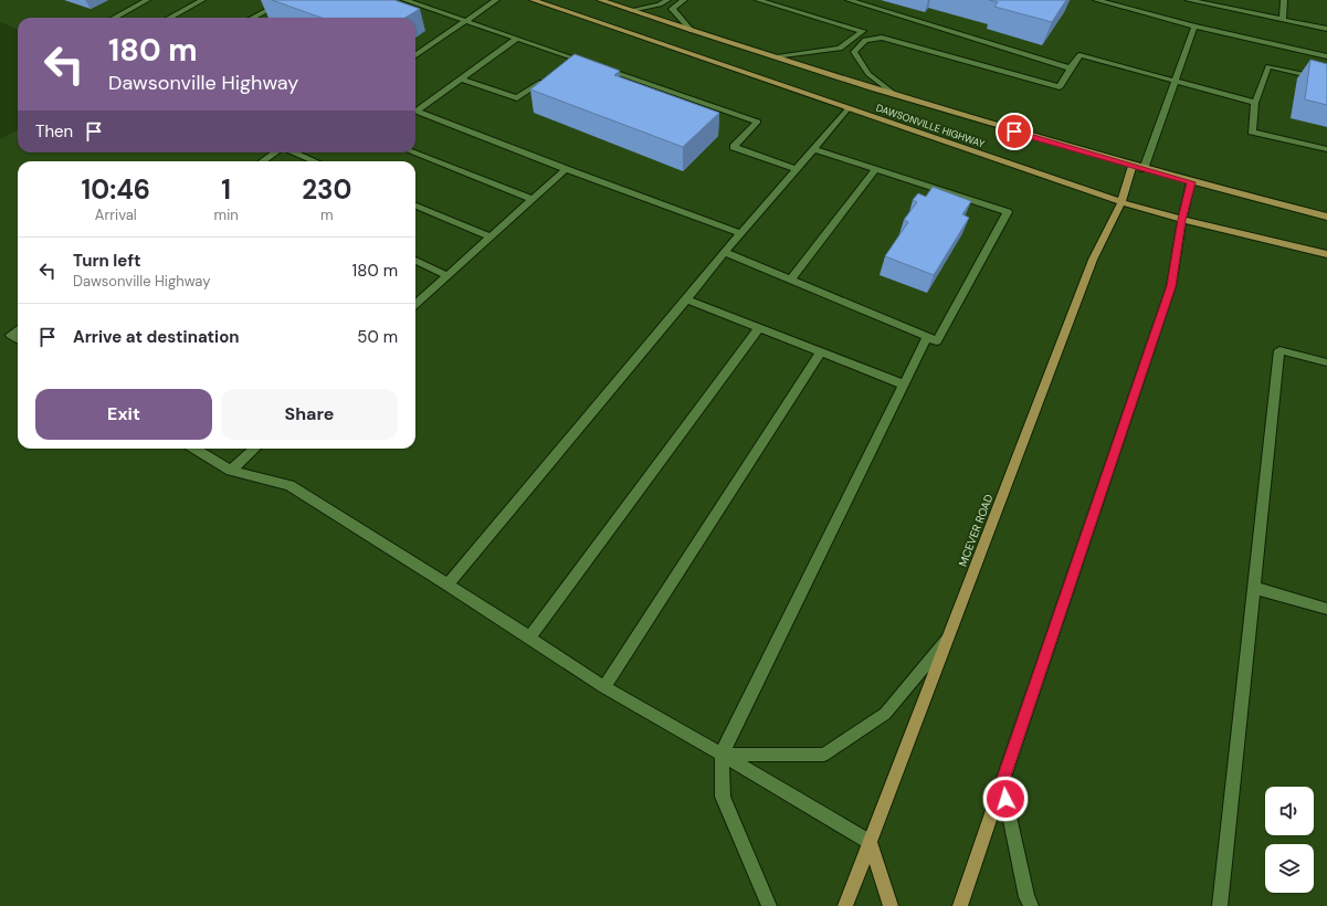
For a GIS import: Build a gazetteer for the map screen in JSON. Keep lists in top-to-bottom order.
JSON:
{
  "streets": {
    "main road": ["DAWSONVILLE HIGHWAY", "MCEVER ROAD"]
  },
  "crossings": [
    ["DAWSONVILLE HIGHWAY", "MCEVER ROAD"]
  ],
  "page": {
    "turn": ["180 m", "Dawsonville Highway"],
    "then": "Then",
    "eta": [
      "10:46",
      "Arrival",
      "1",
      "min",
      "230",
      "m"
    ],
    "list": [
      {
        "name": "Turn left",
        "note": "Dawsonville Highway",
        "value": "180 m"
      },
      {
        "name": "Arrive at destination",
        "value": "50 m"
      }
    ],
    "buttons": ["Exit", "Share"]
  }
}
